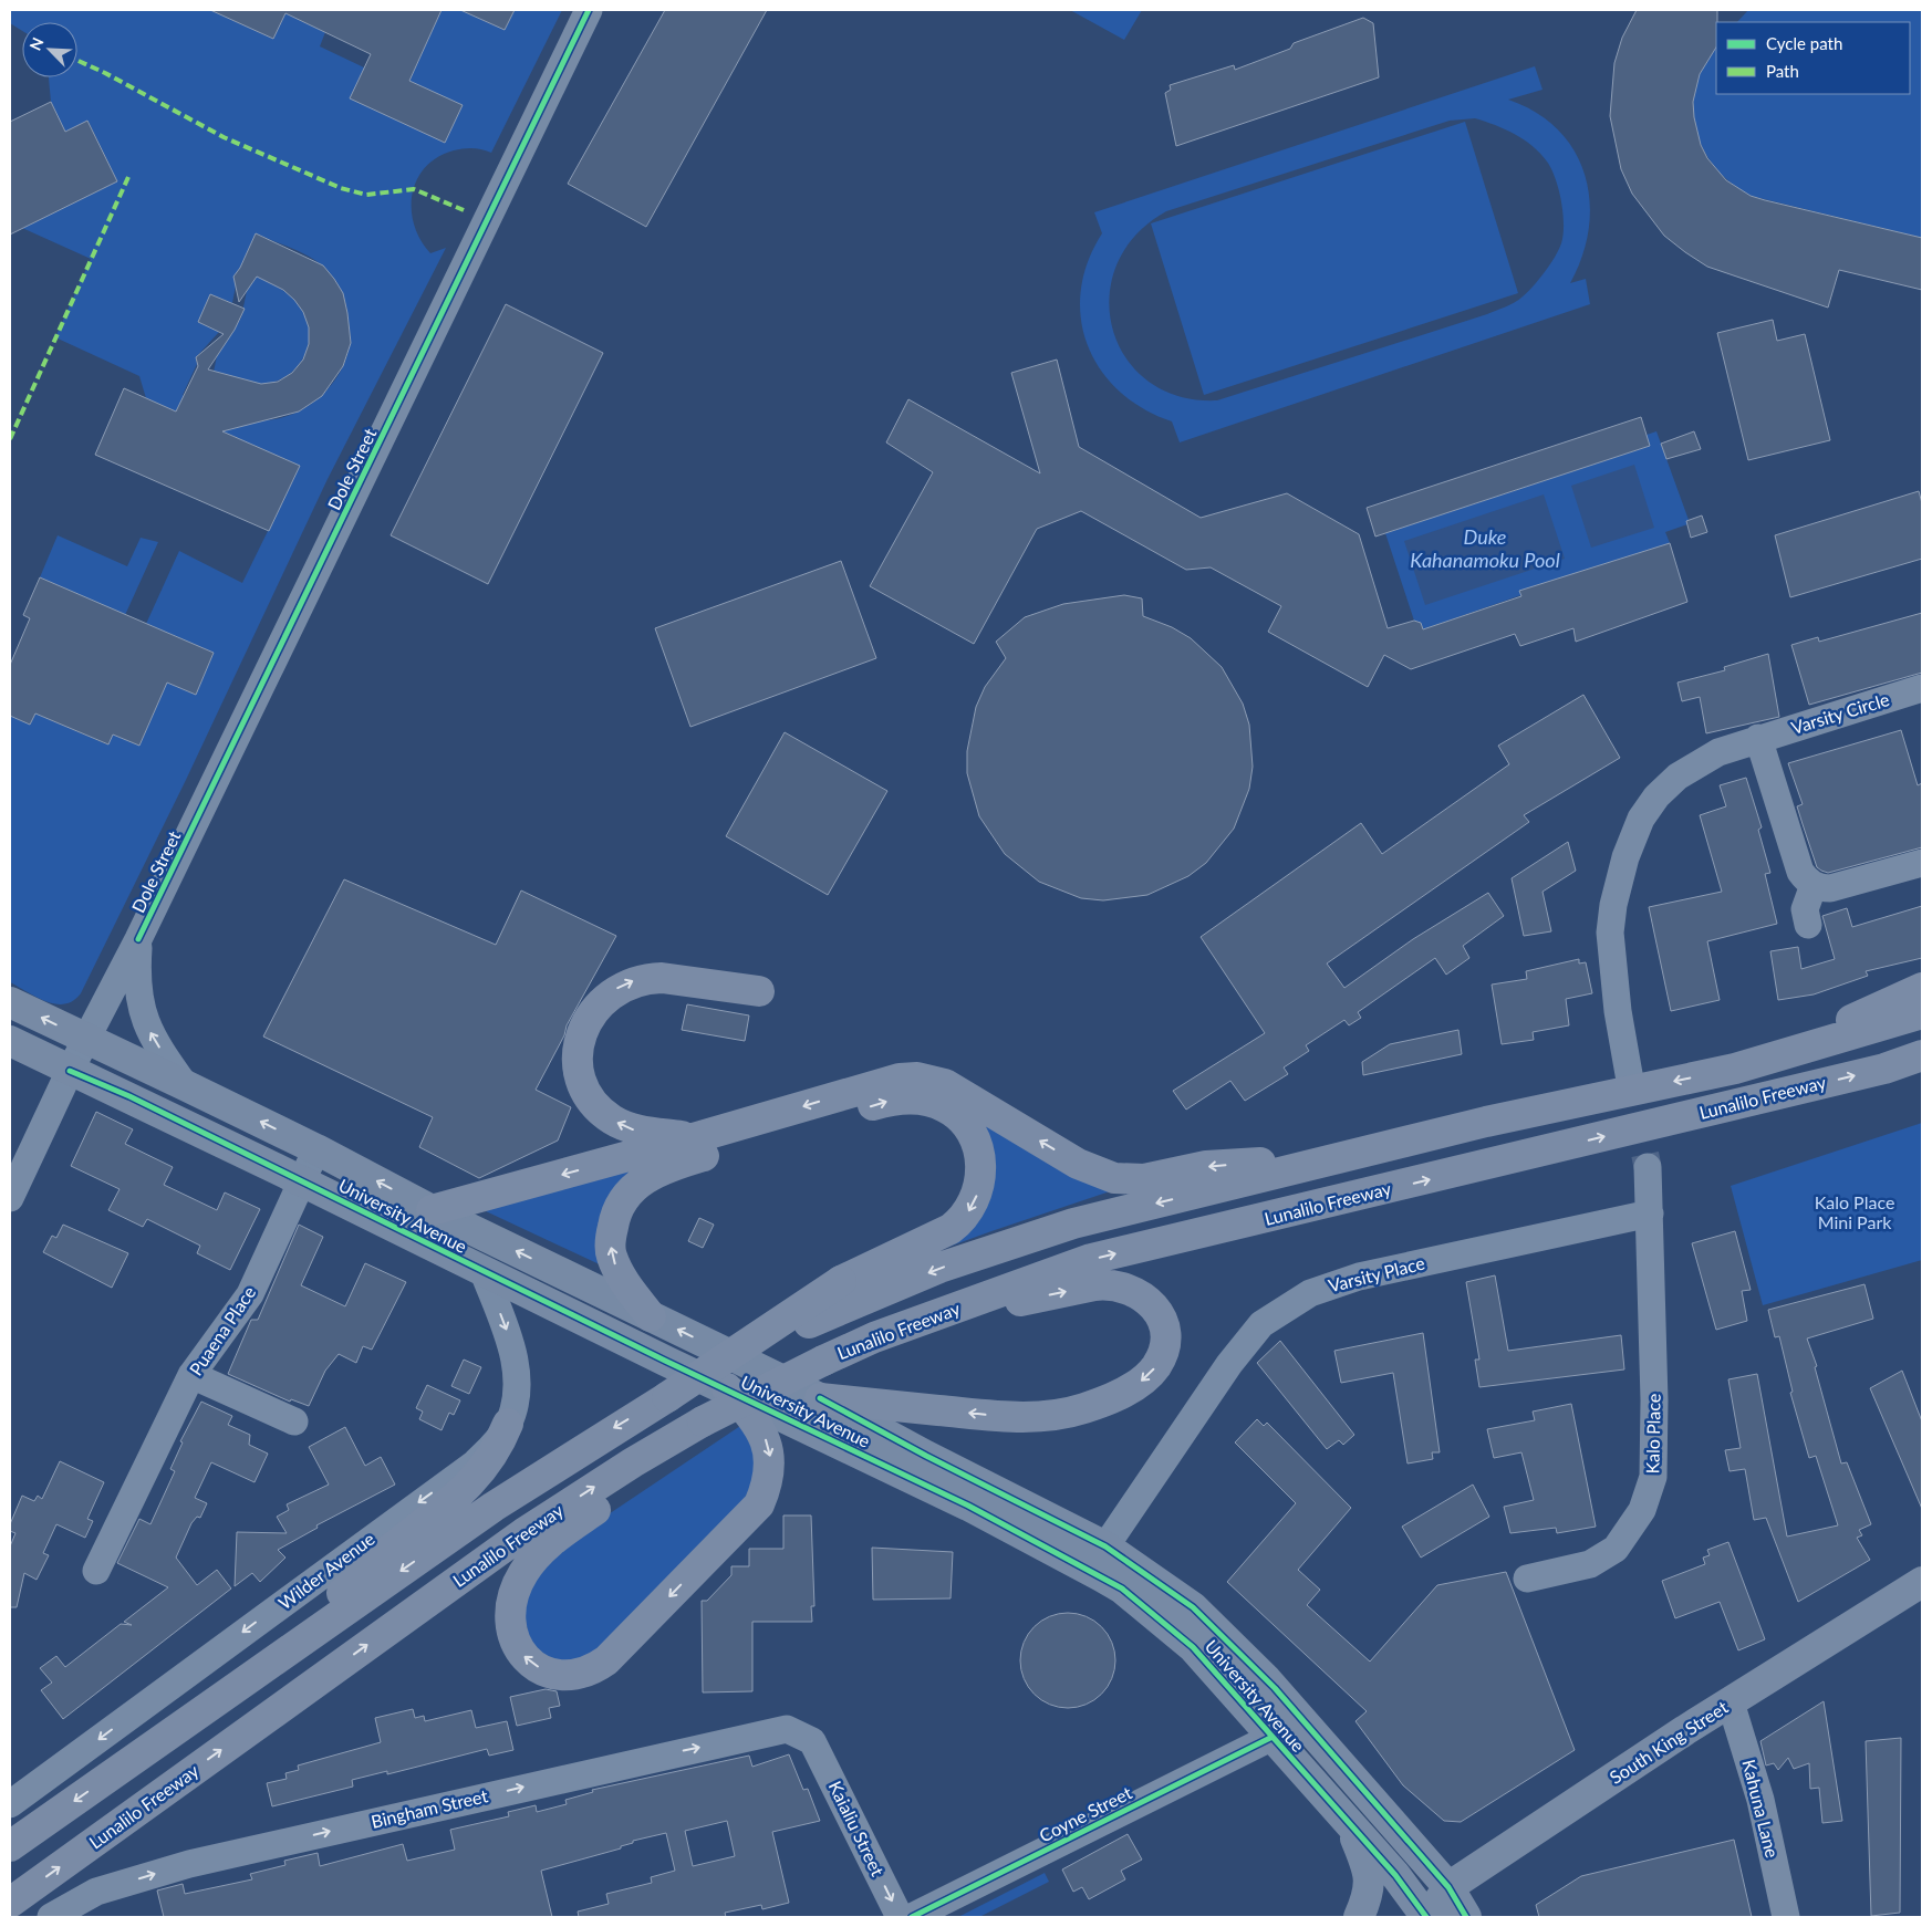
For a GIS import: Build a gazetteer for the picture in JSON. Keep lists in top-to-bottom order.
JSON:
{
  "streets": {
    "highway": ["Lunalilo Freeway"],
    "main road": ["University Avenue", "South King Street"],
    "street": [
      "Dole Street",
      "Varsity Circle",
      "Varsity Place",
      "Puaena Place",
      "Kalo Place",
      "Wilder Avenue",
      "Bingham Street",
      "Kahuna Lane",
      "Coyne Street",
      "Kaialiu Street"
    ]
  },
  "crossings": [
    ["Dole Street", "University Avenue"],
    ["Lunalilo Freeway", "University Avenue"],
    ["University Avenue", "Varsity Place"],
    ["University Avenue", "Puaena Place"],
    ["University Avenue", "Wilder Avenue"],
    ["University Avenue", "South King Street"],
    ["University Avenue", "Coyne Street"],
    ["Varsity Place", "Kalo Place"],
    ["South King Street", "Kahuna Lane"],
    ["Bingham Street", "Kaialiu Street"]
  ],
  "one_way": ["Wilder Avenue", "Bingham Street", "Kaialiu Street"],
  "water": ["Duke Kahanamoku Pool"],
  "parks": ["Kalo Place Mini Park"],
  "legend": ["Cycle path", "Path"],
  "north": "top left"
}
